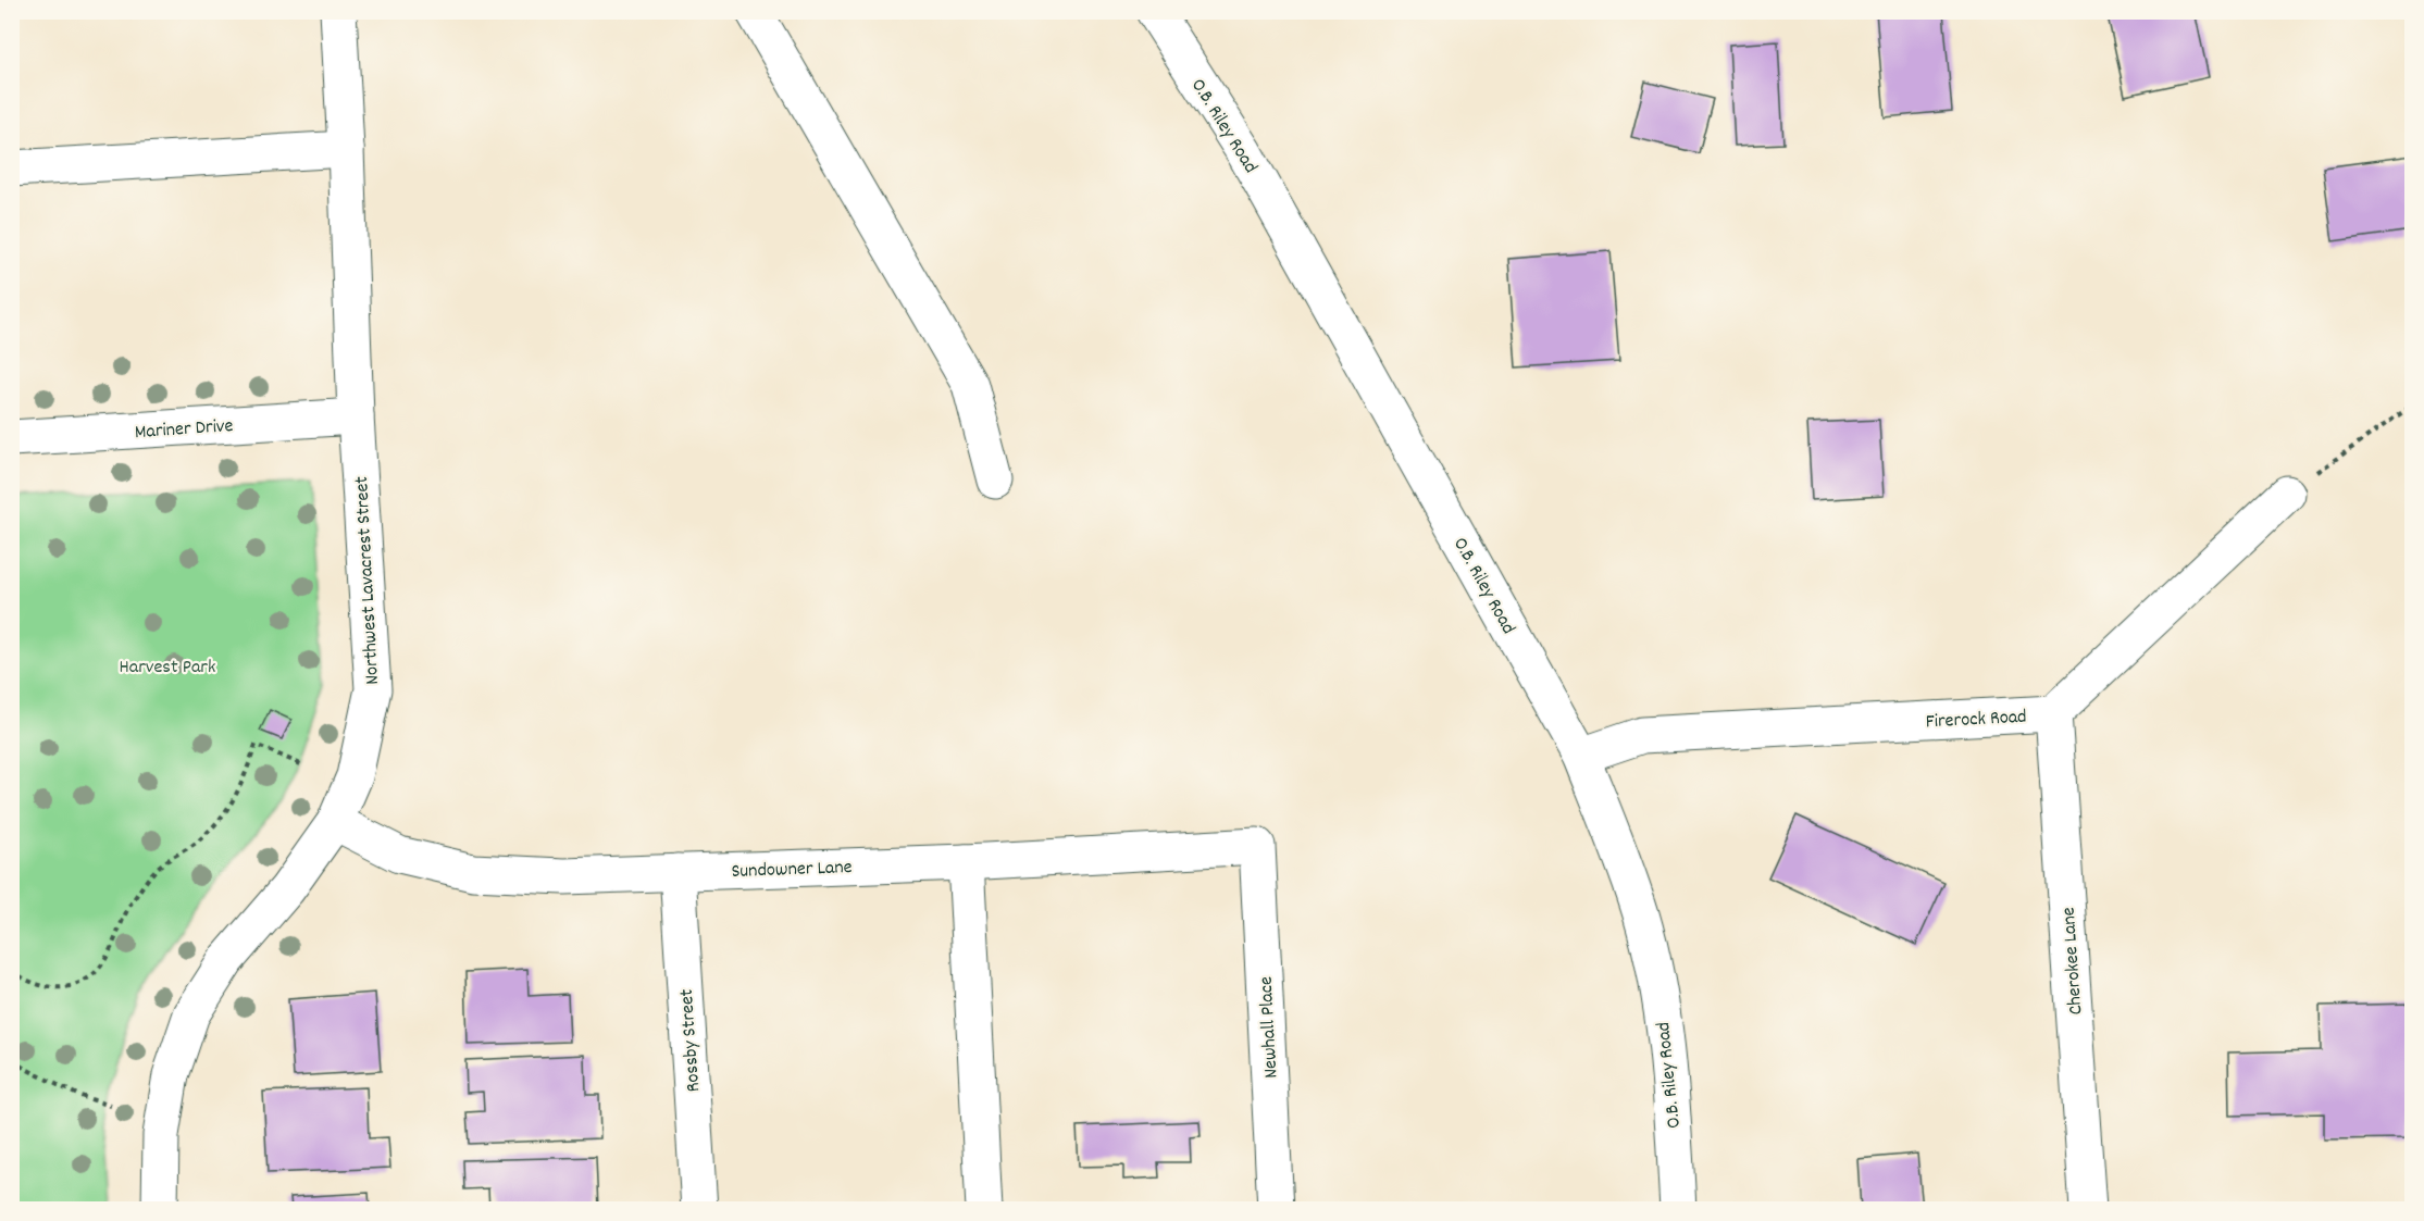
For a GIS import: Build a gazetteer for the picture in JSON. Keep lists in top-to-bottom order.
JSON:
{
  "streets": {
    "street": [
      "O.B. Riley Road",
      "Mariner Drive",
      "Northwest Lavacrest Street",
      "Firerock Road",
      "Sundowner Lane",
      "Cherokee Lane",
      "Newhall Place",
      "Rossby Street"
    ]
  },
  "crossings": [
    ["O.B. Riley Road", "Firerock Road"],
    ["Mariner Drive", "Northwest Lavacrest Street"],
    ["Northwest Lavacrest Street", "Sundowner Lane"],
    ["Firerock Road", "Cherokee Lane"],
    ["Sundowner Lane", "Newhall Place"],
    ["Sundowner Lane", "Rossby Street"]
  ],
  "parks": ["Harvest Park"]
}
